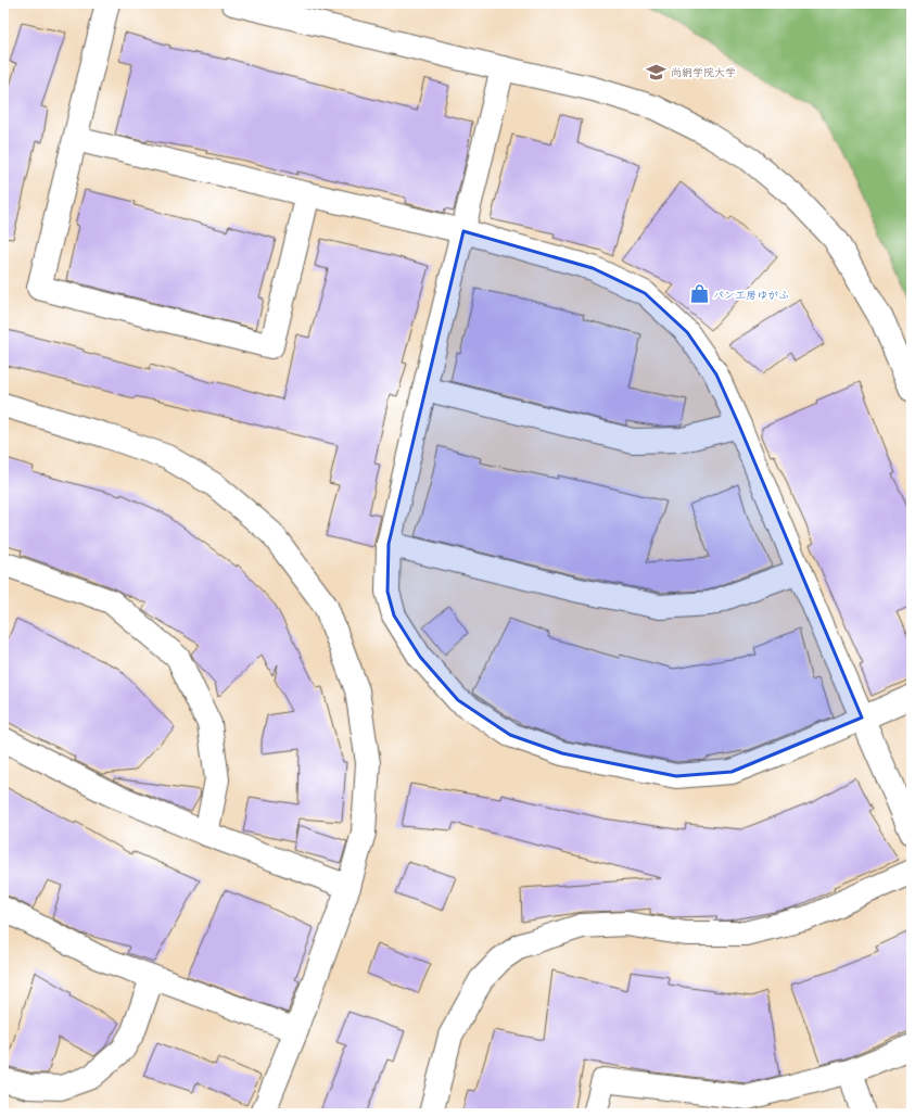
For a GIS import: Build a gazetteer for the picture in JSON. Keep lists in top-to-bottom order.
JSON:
{
  "places": {
    "school or university": ["尚絅学院大学"],
    "shop": ["パン工房ゆがふ"]
  }
}
